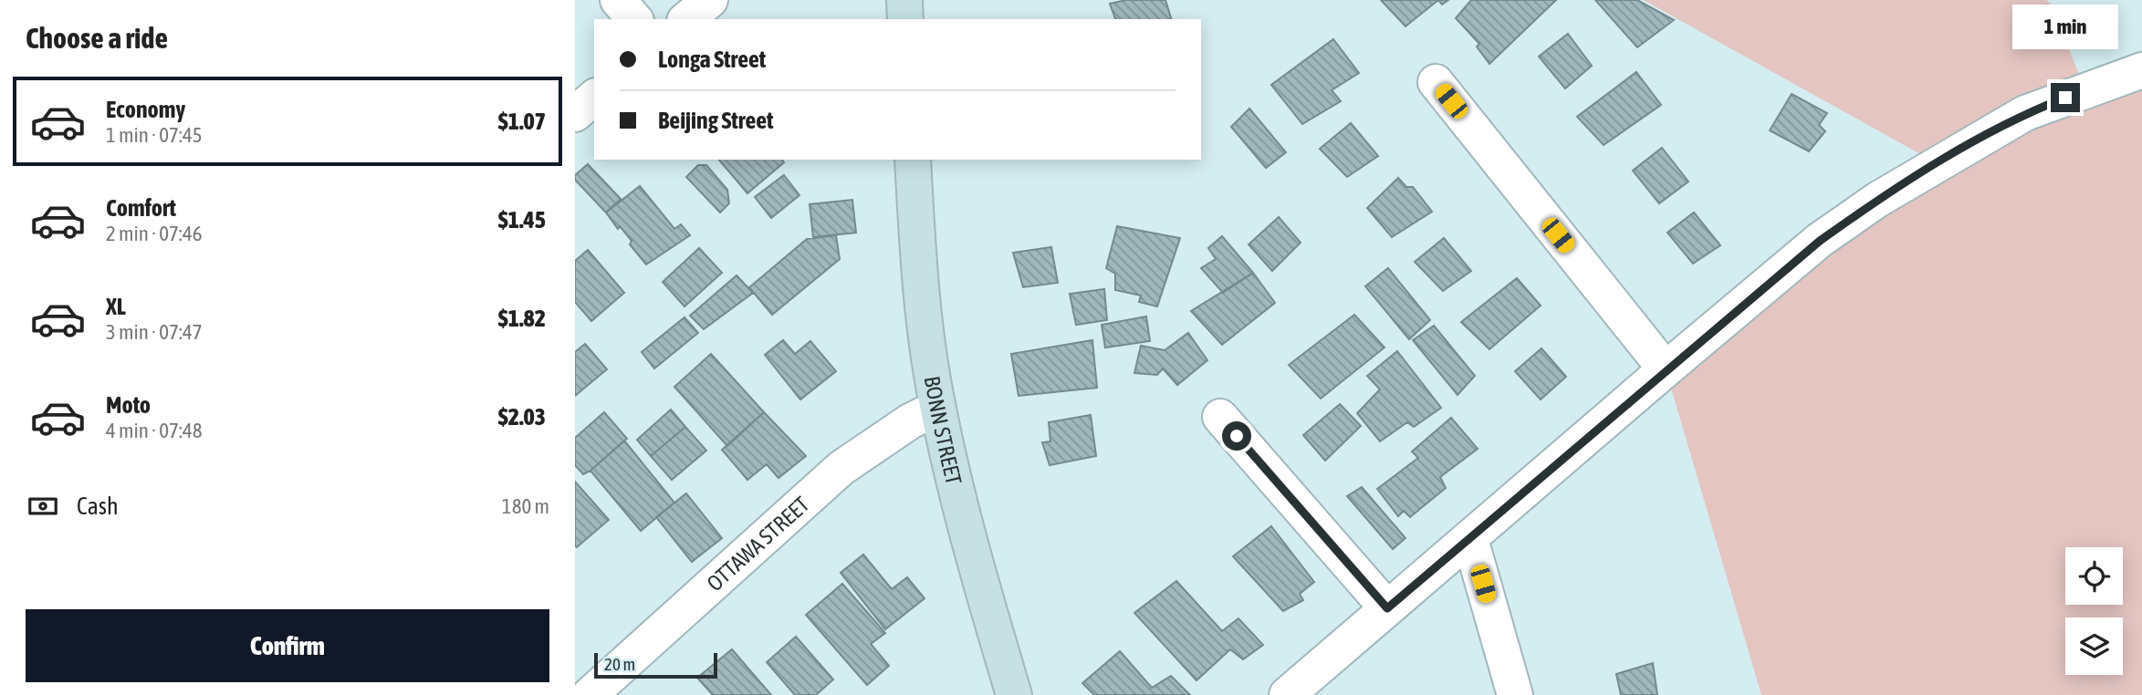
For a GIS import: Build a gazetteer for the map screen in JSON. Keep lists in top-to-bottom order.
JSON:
{
  "streets": {
    "street": ["BONN STREET", "OTTAWA STREET"]
  },
  "crossings": [
    ["BONN STREET", "OTTAWA STREET"]
  ],
  "scale_bar": "20 m",
  "page": {
    "heading": "Choose a ride",
    "bubble": "1 min",
    "banner": ["Longa Street", "Beijing Street"],
    "list": [
      {
        "name": "Economy",
        "note": "1 min · 07:45",
        "value": "$1.07"
      },
      {
        "name": "Comfort",
        "note": "2 min · 07:46",
        "value": "$1.45"
      },
      {
        "name": "XL",
        "note": "3 min · 07:47",
        "value": "$1.82"
      },
      {
        "name": "Moto",
        "note": "4 min · 07:48",
        "value": "$2.03"
      }
    ],
    "pay": ["Cash", "180 m"],
    "buttons": "Confirm",
    "scale": "20 m"
  }
}
